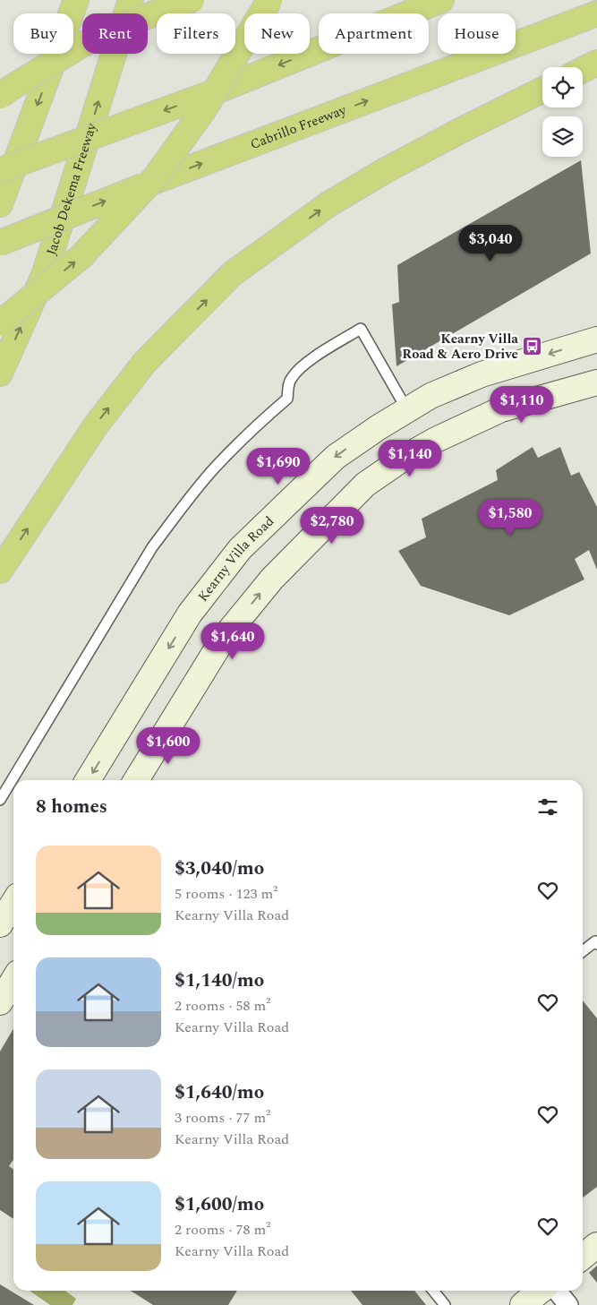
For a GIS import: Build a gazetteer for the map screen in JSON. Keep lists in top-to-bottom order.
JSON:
{
  "streets": {
    "highway": ["Cabrillo Freeway", "Jacob Dekema Freeway"],
    "main road": ["Kearny Villa Road"]
  },
  "places": {
    "bus stop": ["Kearny Villa Road & Aero Drive"]
  },
  "page": {
    "chip": [
      "Buy",
      "Rent",
      "Filters",
      "New",
      "Apartment",
      "House"
    ],
    "price": [
      "$3,040",
      "$1,110",
      "$1,140",
      "$1,690",
      "$1,580",
      "$2,780",
      "$1,640",
      "$1,600"
    ],
    "heading": "8 homes",
    "list": [
      {
        "name": "$3,040/mo",
        "note": "5 rooms · 123 m² · Kearny Villa Road"
      },
      {
        "name": "$1,140/mo",
        "note": "2 rooms · 58 m² · Kearny Villa Road"
      },
      {
        "name": "$1,640/mo",
        "note": "3 rooms · 77 m² · Kearny Villa Road"
      },
      {
        "name": "$1,600/mo",
        "note": "2 rooms · 78 m² · Kearny Villa Road"
      }
    ]
  }
}
